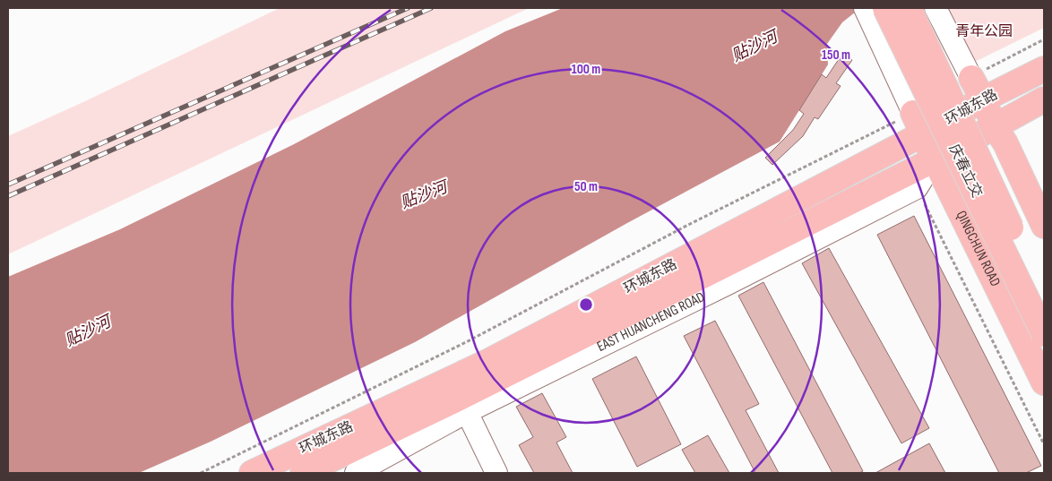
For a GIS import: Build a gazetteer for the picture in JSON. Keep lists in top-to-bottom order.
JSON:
{
  "streets": {
    "main road": ["环城东路", "庆春立交", "QINGCHUN ROAD"],
    "street": ["EAST HUANCHENG ROAD"]
  },
  "crossings": [
    ["环城东路", "QINGCHUN ROAD"],
    ["环城东路", "EAST HUANCHENG ROAD"]
  ],
  "water": ["贴沙河"],
  "parks": ["青年公园"],
  "rings": ["150 m", "100 m", "50 m"]
}
